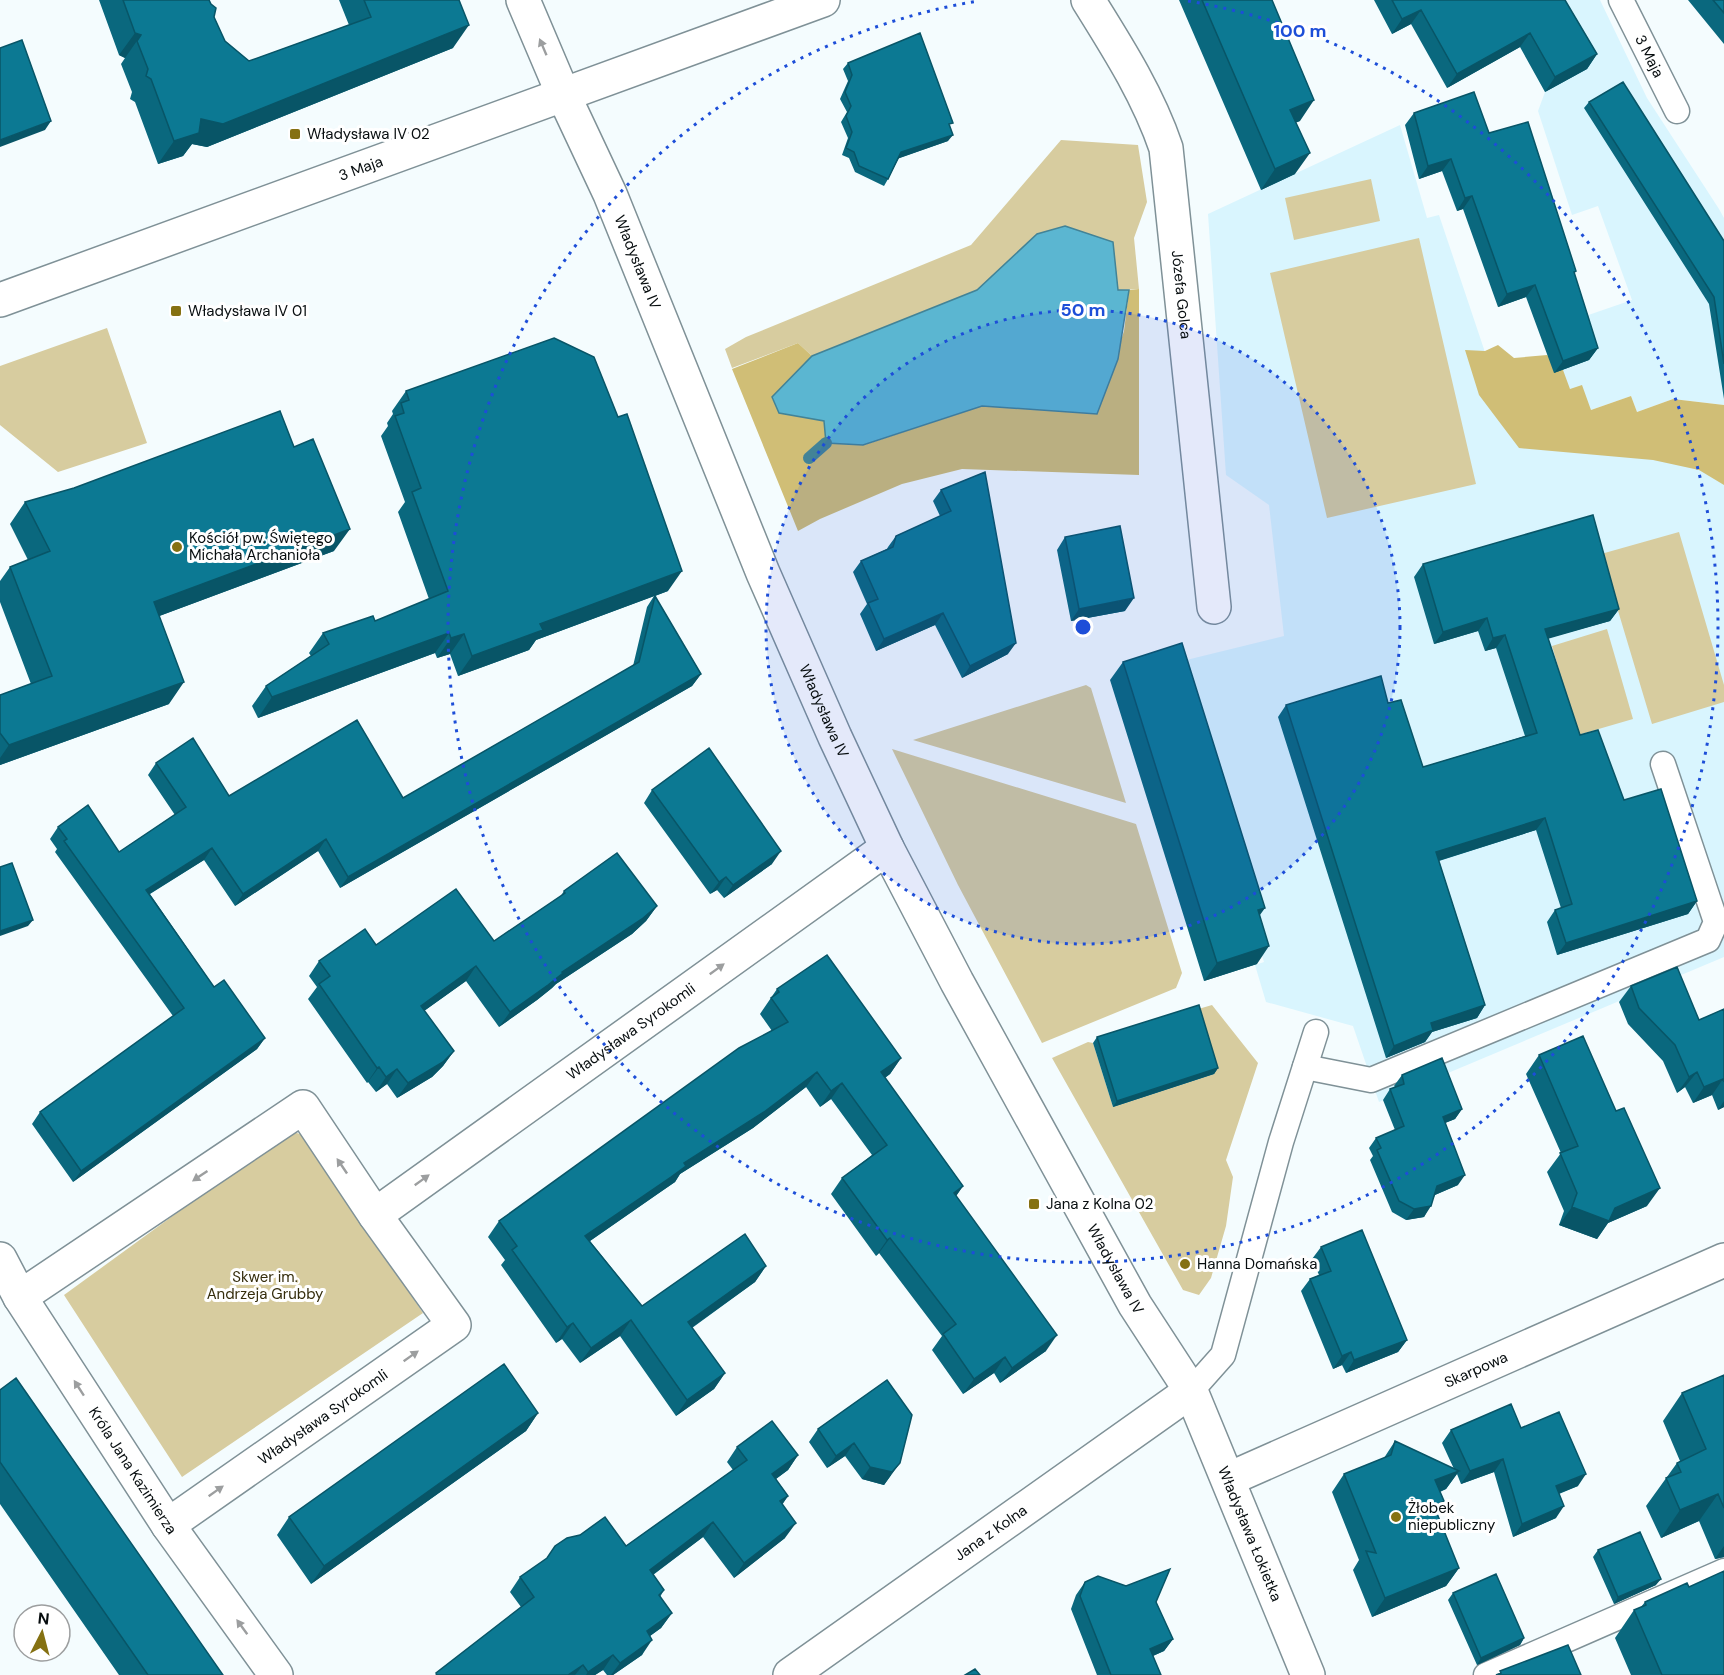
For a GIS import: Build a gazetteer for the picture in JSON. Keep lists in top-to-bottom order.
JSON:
{
  "streets": {
    "street": [
      "3 Maja",
      "Władysława IV",
      "Józefa Golca",
      "Władysława Syrokomli",
      "Skarpowa",
      "Króla Jana Kazimierza",
      "Jana z Kolna",
      "Władysława Łokietka"
    ]
  },
  "crossings": [
    ["3 Maja", "Władysława IV"],
    ["Władysława IV", "Władysława Syrokomli"],
    ["Władysława IV", "Jana z Kolna"],
    ["Władysława IV", "Władysława Łokietka"],
    ["Władysława Syrokomli", "Króla Jana Kazimierza"],
    ["Skarpowa", "Władysława Łokietka"],
    ["Jana z Kolna", "Władysława Łokietka"]
  ],
  "one_way": ["Króla Jana Kazimierza"],
  "parks": ["Skwer im. Andrzeja Grubby"],
  "places": {
    "transit": ["Władysława IV 02", "Władysława IV 01", "Jana z Kolna 02"],
    "other": ["Kościół pw. Świętego Michała Archanioła", "Hanna Domańska", "Żłobek niepubliczny"]
  },
  "north": "top",
  "rings": ["100 m", "50 m"]
}
